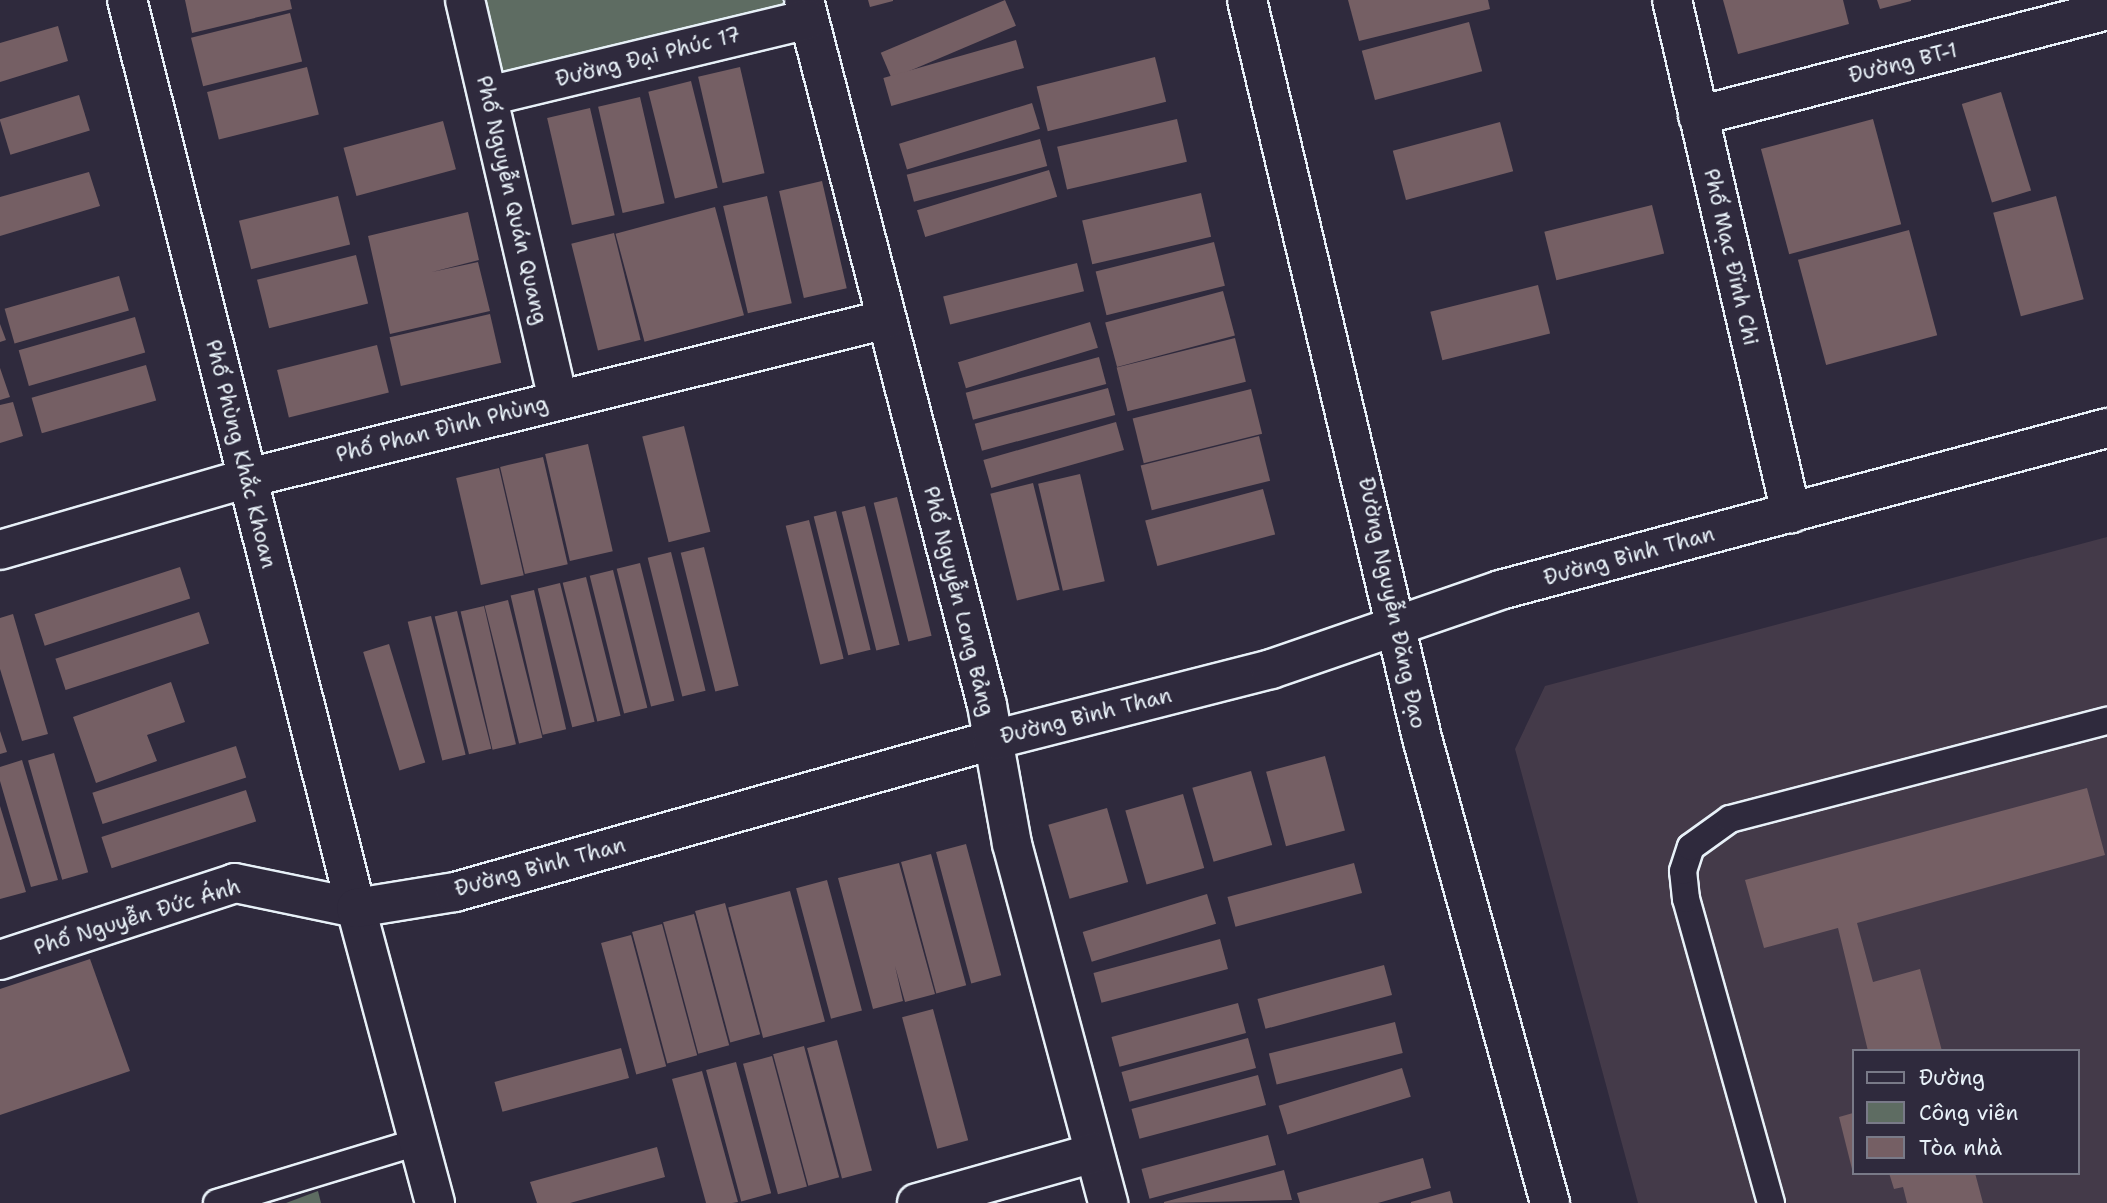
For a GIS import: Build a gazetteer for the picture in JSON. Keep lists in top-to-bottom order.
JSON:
{
  "streets": {
    "street": [
      "Đường Đại Phúc 17",
      "Đường BT-1",
      "Phố Nguyễn Quán Quang",
      "Phố Mạc Đĩnh Chi",
      "Phố Phan Đình Phùng",
      "Phố Phùng Khắc Khoan",
      "Đường Bình Than",
      "Phố Nguyễn Long Bảng",
      "Đường Nguyễn Đăng Đạo",
      "Phố Nguyễn Đức Ánh"
    ]
  },
  "crossings": [
    ["Đường Đại Phúc 17", "Phố Nguyễn Quán Quang"],
    ["Đường Đại Phúc 17", "Phố Nguyễn Long Bảng"],
    ["Đường BT-1", "Phố Mạc Đĩnh Chi"],
    ["Phố Nguyễn Quán Quang", "Phố Phan Đình Phùng"],
    ["Phố Mạc Đĩnh Chi", "Đường Bình Than"],
    ["Phố Phan Đình Phùng", "Phố Phùng Khắc Khoan"],
    ["Phố Phan Đình Phùng", "Phố Nguyễn Long Bảng"],
    ["Phố Phùng Khắc Khoan", "Đường Bình Than"],
    ["Phố Phùng Khắc Khoan", "Phố Nguyễn Đức Ánh"],
    ["Đường Bình Than", "Phố Nguyễn Long Bảng"],
    ["Đường Bình Than", "Đường Nguyễn Đăng Đạo"],
    ["Đường Bình Than", "Phố Nguyễn Đức Ánh"]
  ],
  "legend": ["Đường", "Công viên", "Tòa nhà"]
}
